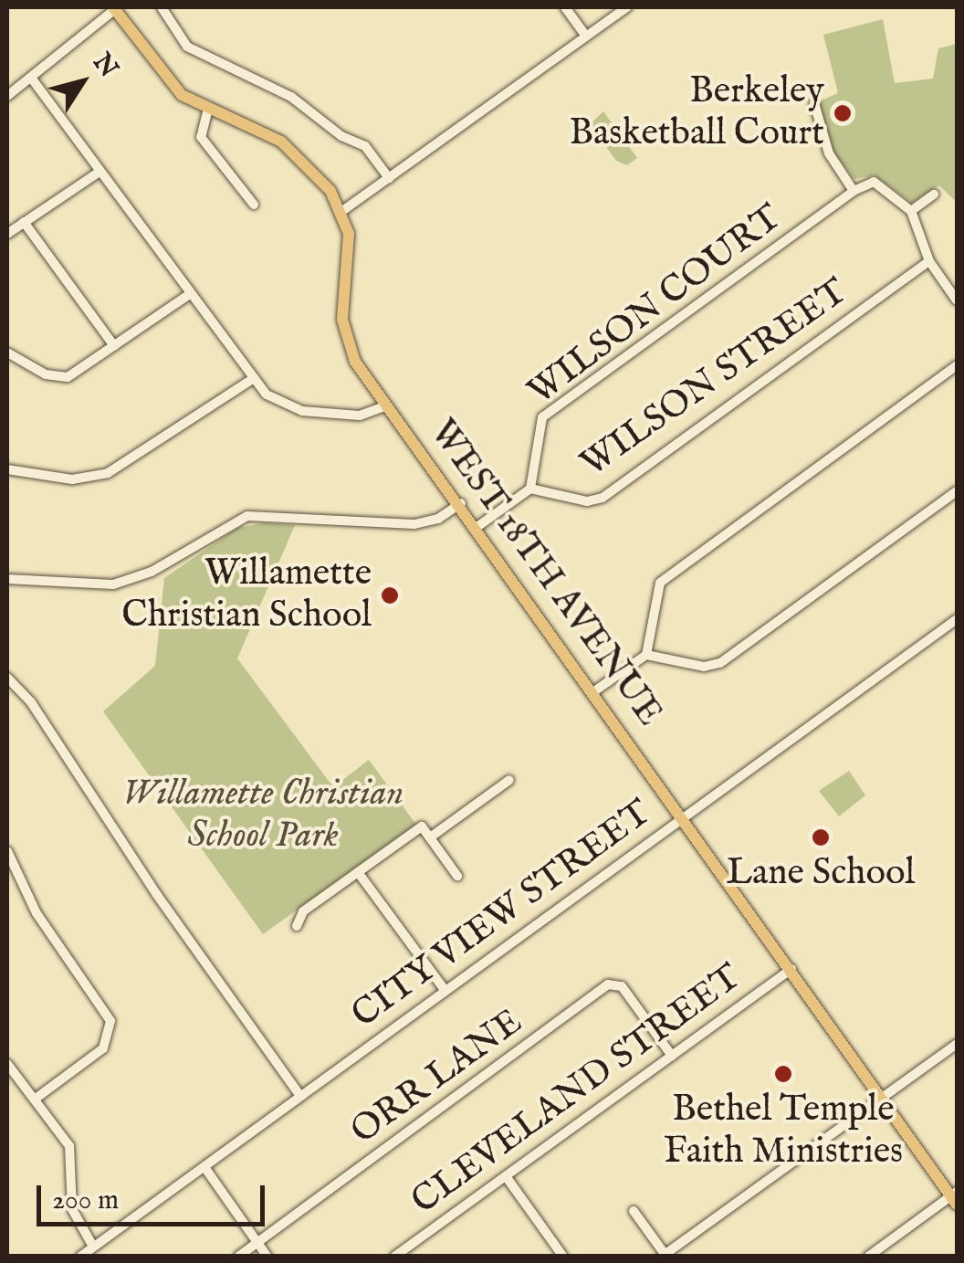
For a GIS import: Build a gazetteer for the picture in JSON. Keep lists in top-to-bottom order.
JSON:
{
  "streets": {
    "main road": ["WEST 18TH AVENUE"],
    "street": [
      "WILSON COURT",
      "WILSON STREET",
      "CITY VIEW STREET",
      "ORR LANE",
      "CLEVELAND STREET"
    ]
  },
  "crossings": [
    ["WILSON COURT", "WILSON STREET"],
    ["WEST 18TH AVENUE", "CITY VIEW STREET"],
    ["WEST 18TH AVENUE", "CLEVELAND STREET"],
    ["ORR LANE", "CLEVELAND STREET"]
  ],
  "parks": ["Willamette Christian School Park"],
  "places": [
    "Berkeley Basketball Court",
    "Willamette Christian School",
    "Lane School",
    "Bethel Temple Faith Ministries"
  ],
  "scale_bar": "200 m",
  "north": "top right"
}
